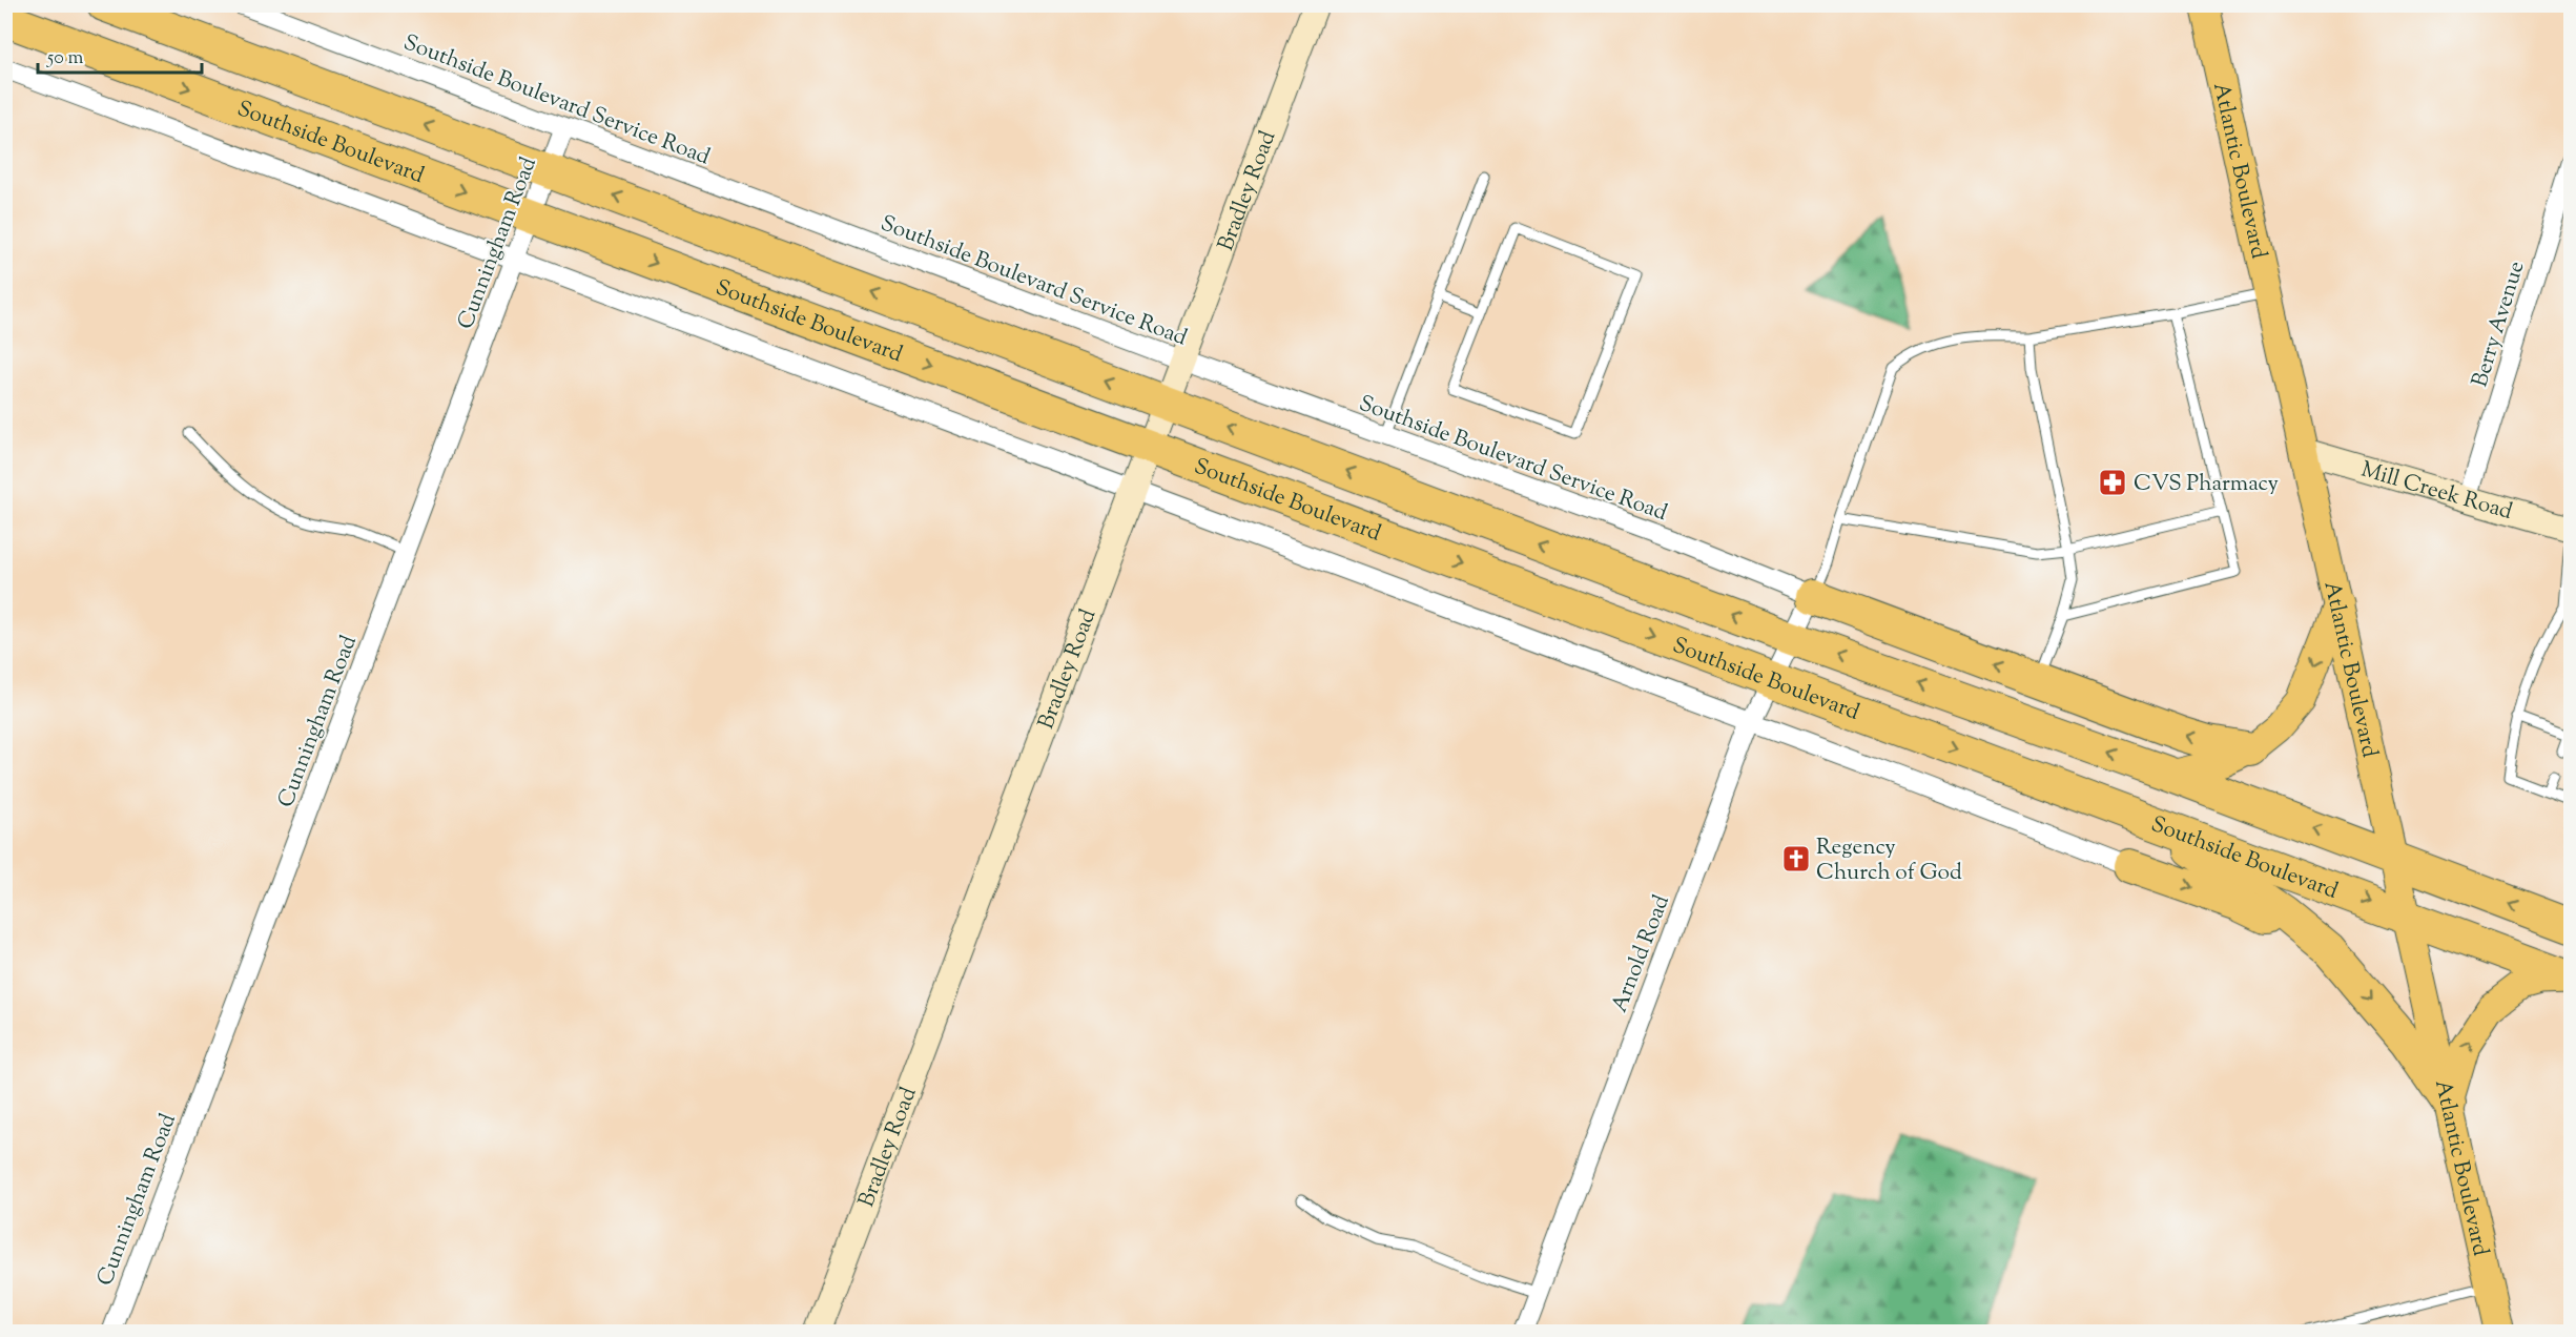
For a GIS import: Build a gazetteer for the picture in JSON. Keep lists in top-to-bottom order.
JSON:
{
  "streets": {
    "highway": ["Southside Boulevard"],
    "main road": ["Atlantic Boulevard"],
    "street": [
      "Southside Boulevard Service Road",
      "Bradley Road",
      "Cunningham Road",
      "Berry Avenue",
      "Mill Creek Road",
      "Arnold Road"
    ]
  },
  "crossings": [
    ["Southside Boulevard Service Road", "Bradley Road"],
    ["Southside Boulevard Service Road", "Cunningham Road"],
    ["Southside Boulevard Service Road", "Arnold Road"],
    ["Southside Boulevard", "Atlantic Boulevard"],
    ["Southside Boulevard", "Bradley Road"],
    ["Southside Boulevard", "Cunningham Road"],
    ["Southside Boulevard", "Arnold Road"],
    ["Atlantic Boulevard", "Mill Creek Road"],
    ["Berry Avenue", "Mill Creek Road"]
  ],
  "places": {
    "pharmacy": ["CVS Pharmacy"],
    "church": ["Regency Church of God"]
  },
  "scale_bar": "50 m"
}
